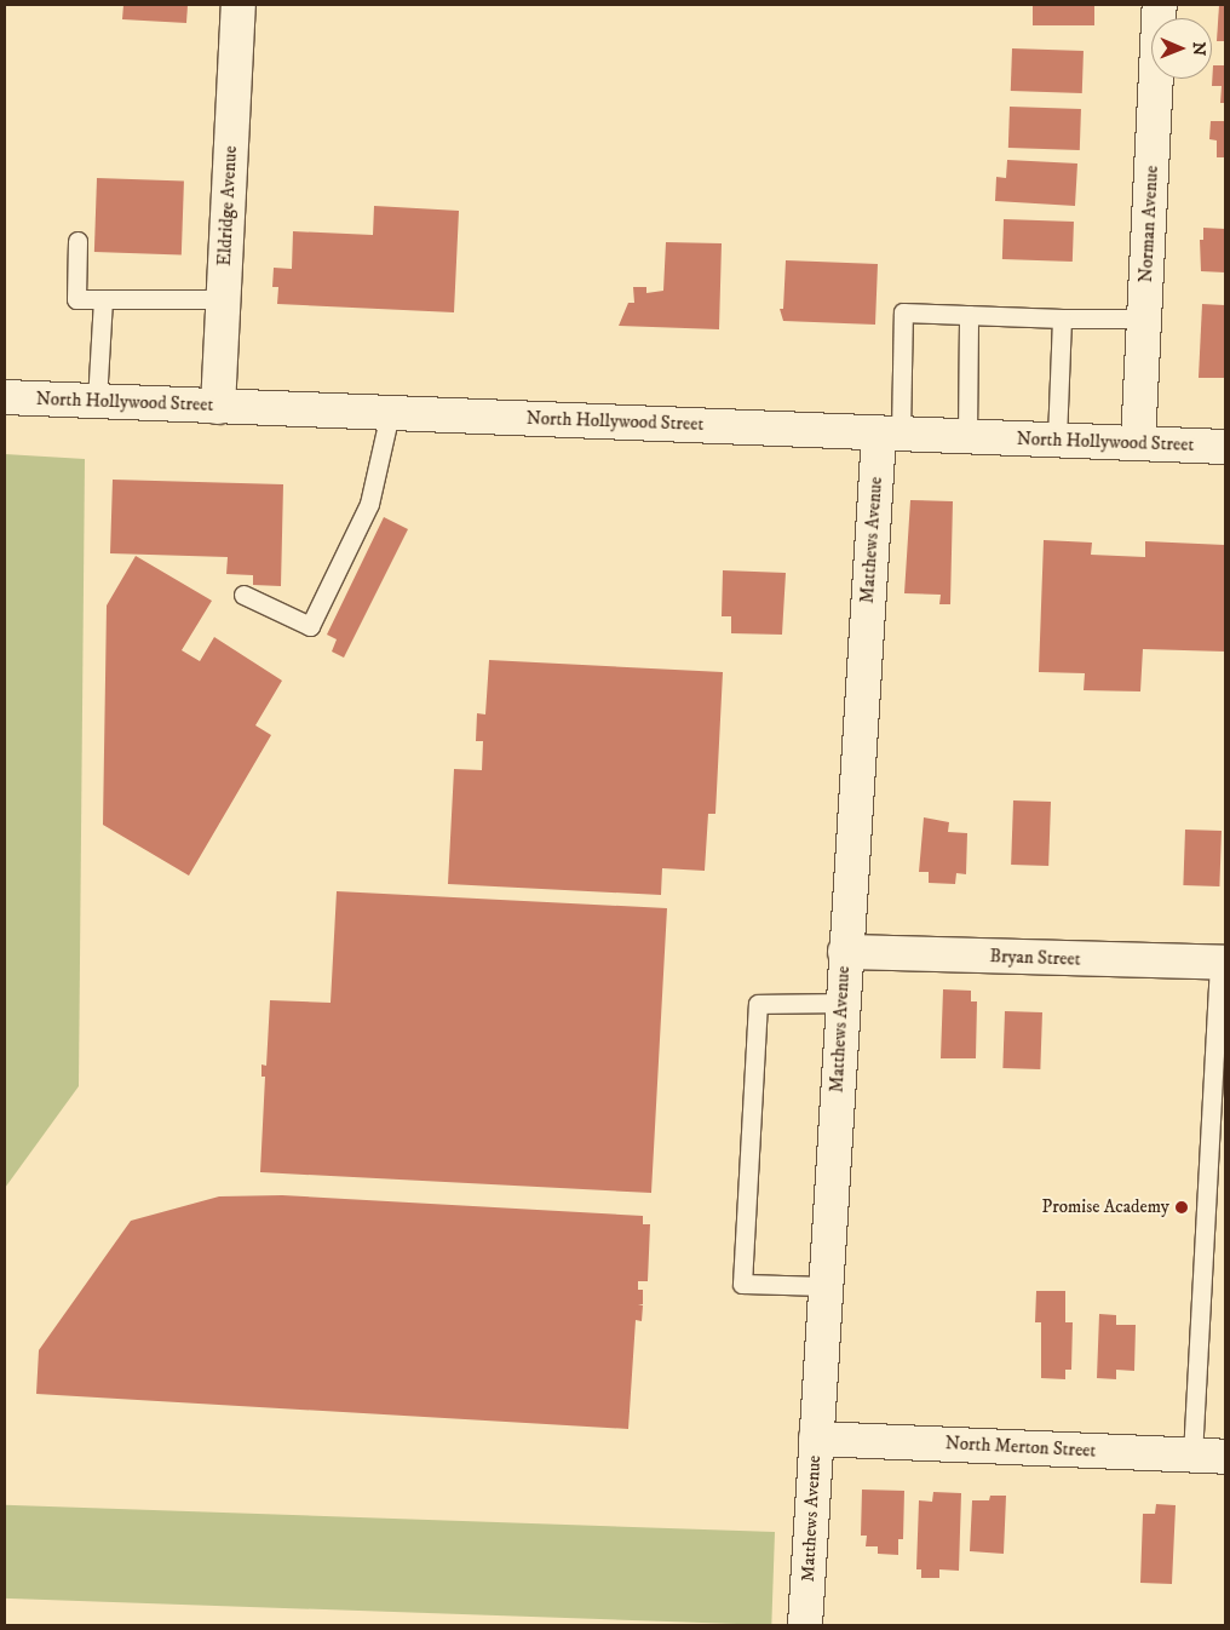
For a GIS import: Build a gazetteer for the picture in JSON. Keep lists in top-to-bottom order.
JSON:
{
  "streets": {
    "street": [
      "Eldridge Avenue",
      "Norman Avenue",
      "North Hollywood Street",
      "Matthews Avenue",
      "Bryan Street",
      "North Merton Street"
    ]
  },
  "crossings": [
    ["Eldridge Avenue", "North Hollywood Street"],
    ["Norman Avenue", "North Hollywood Street"],
    ["North Hollywood Street", "Matthews Avenue"],
    ["Matthews Avenue", "Bryan Street"],
    ["Matthews Avenue", "North Merton Street"]
  ],
  "places": ["Promise Academy"],
  "north": "right"
}
